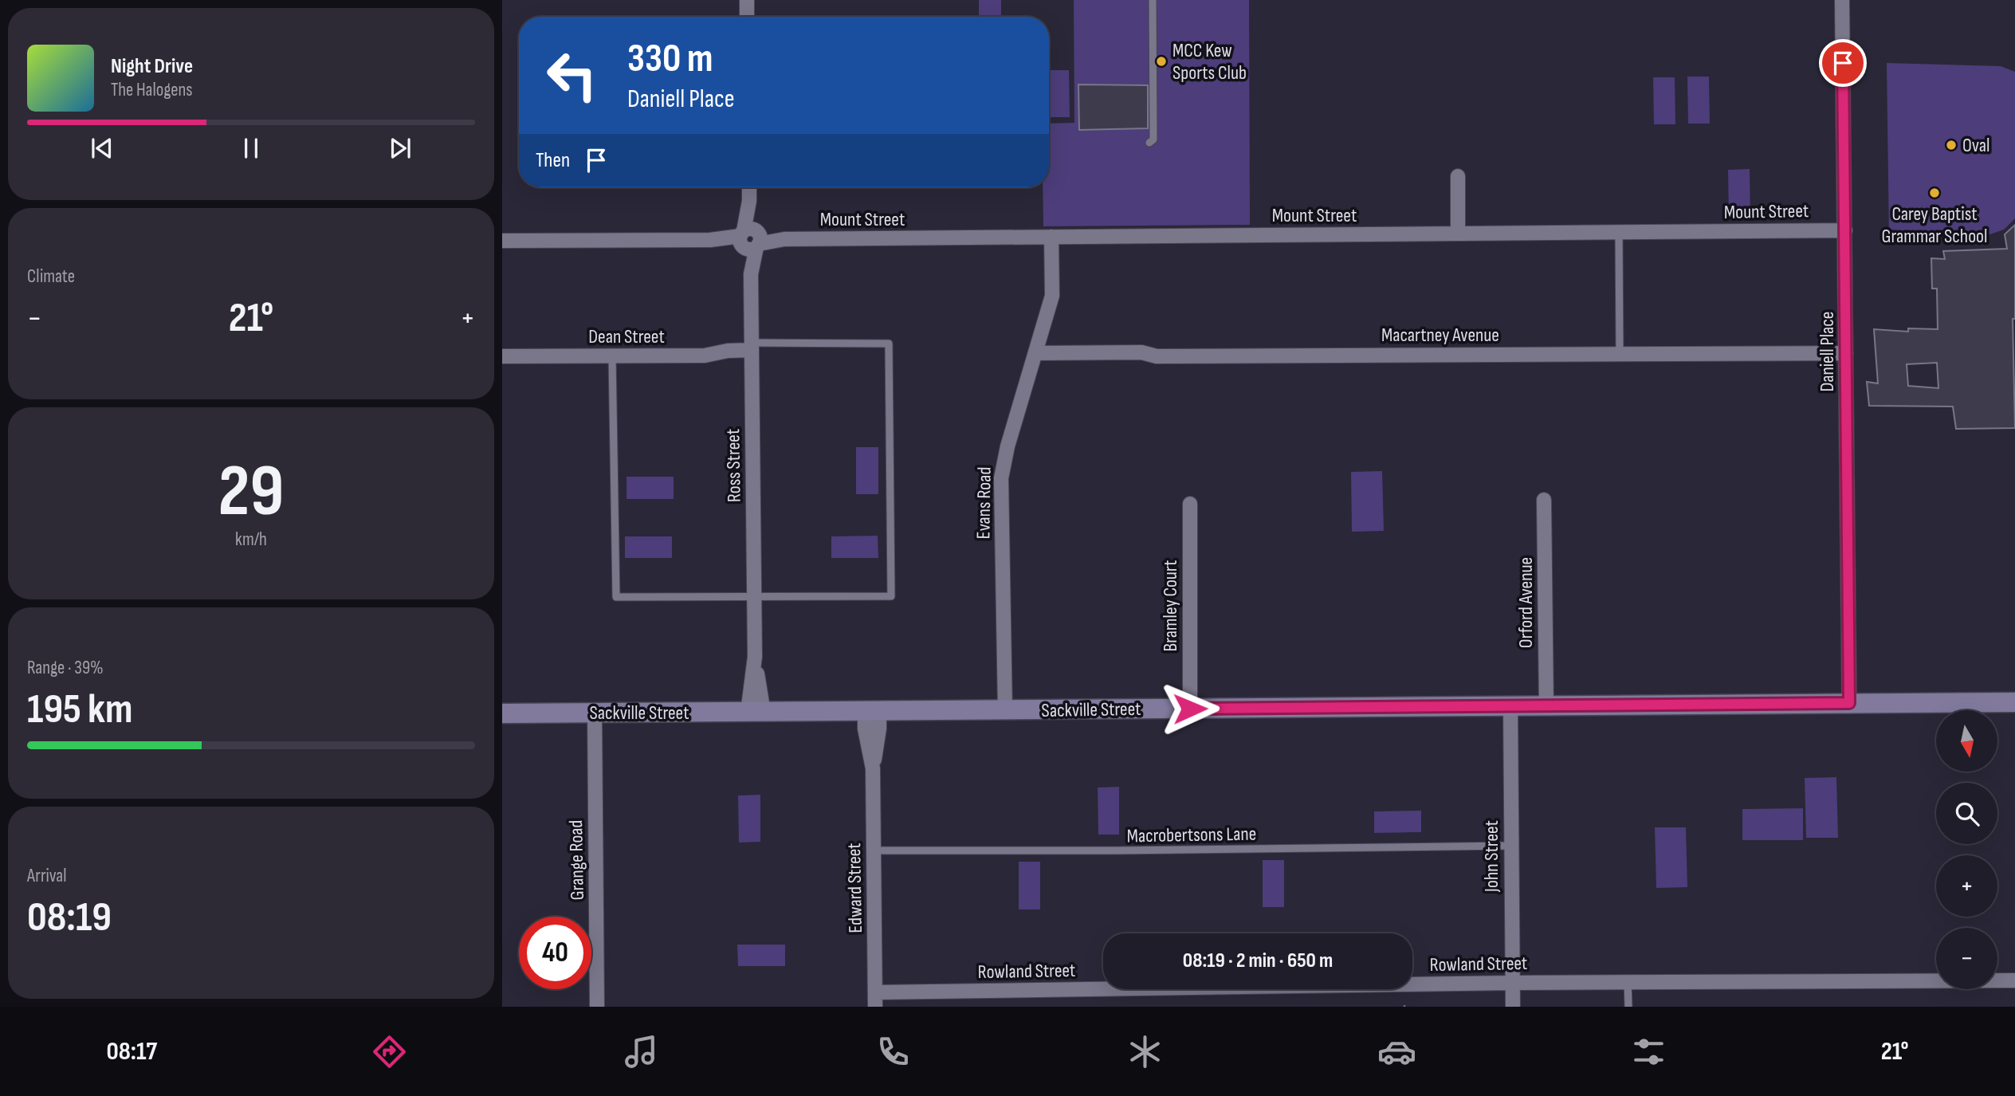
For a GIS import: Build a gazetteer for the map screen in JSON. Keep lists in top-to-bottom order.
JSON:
{
  "streets": {
    "street": [
      "Mount Street",
      "Macartney Avenue",
      "Dean Street",
      "Daniell Place",
      "Ross Street",
      "Evans Road",
      "Orford Avenue",
      "Bramley Court",
      "Sackville Street",
      "John Street",
      "Grange Road",
      "Edward Street",
      "Rowland Street"
    ],
    "lane": ["Macrobertsons Lane"]
  },
  "crossings": [
    ["Mount Street", "Daniell Place"],
    ["Mount Street", "Ross Street"],
    ["Mount Street", "Evans Road"],
    ["Macartney Avenue", "Daniell Place"],
    ["Macartney Avenue", "Evans Road"],
    ["Dean Street", "Ross Street"],
    ["Daniell Place", "Sackville Street"],
    ["Ross Street", "Sackville Street"],
    ["Evans Road", "Sackville Street"],
    ["Orford Avenue", "Sackville Street"],
    ["Bramley Court", "Sackville Street"],
    ["Sackville Street", "John Street"],
    ["Sackville Street", "Grange Road"],
    ["Sackville Street", "Edward Street"],
    ["Macrobertsons Lane", "John Street"],
    ["Macrobertsons Lane", "Edward Street"],
    ["John Street", "Rowland Street"],
    ["Edward Street", "Rowland Street"]
  ],
  "places": ["MCC Kew Sports Club", "Oval", "Carey Baptist Grammar School"],
  "north": "bottom",
  "page": {
    "turn": ["330 m", "Daniell Place"],
    "song": ["Night Drive", "The Halogens"],
    "then": "Then",
    "tile": [
      "Climate",
      ["29", "km/h"],
      ["Range · 39%", "195 km"],
      ["Arrival", "08:19"]
    ],
    "heat": ["−", "21°", "+"],
    "map_buttons": ["+", "−"],
    "limit": "40",
    "trip": "08:19 · 2 min · 650 m",
    "tabs": ["08:17", "21°"]
  }
}
